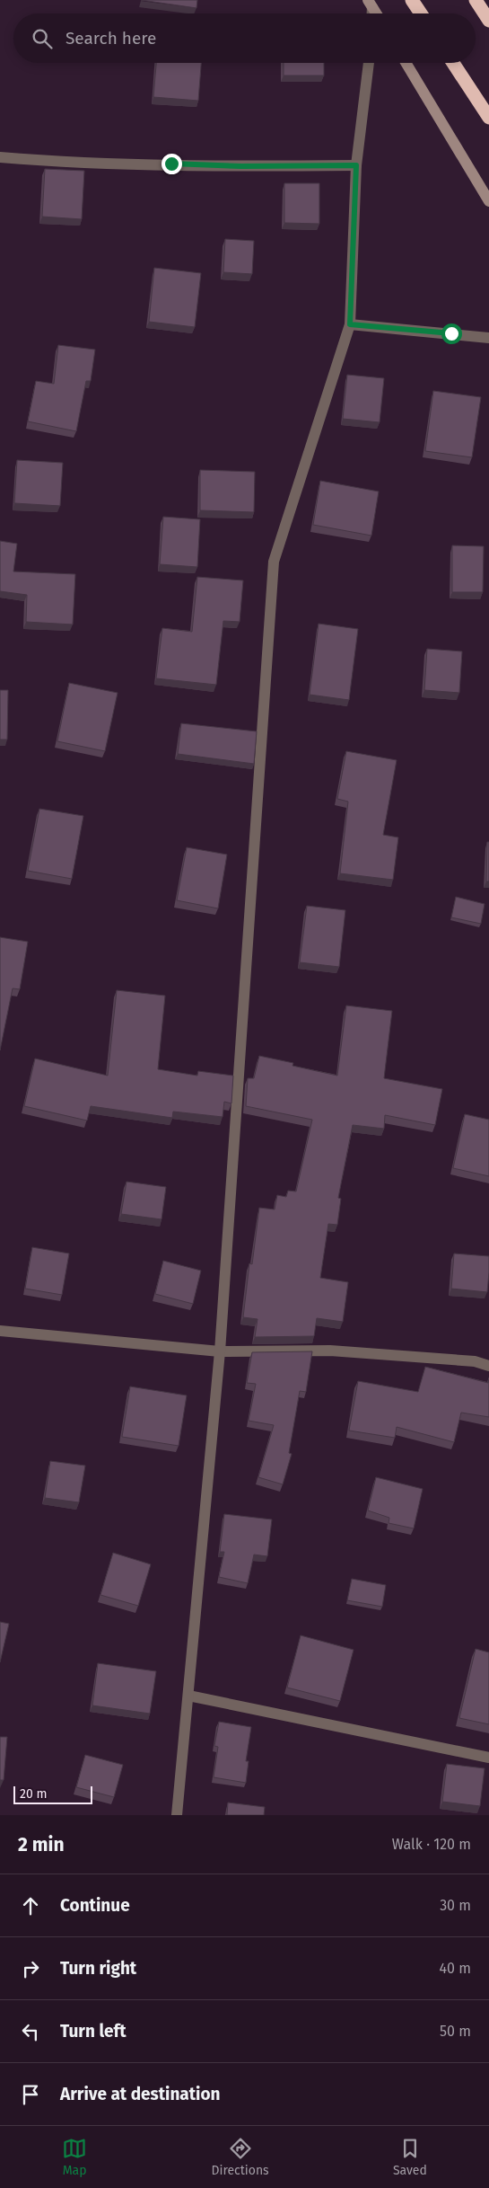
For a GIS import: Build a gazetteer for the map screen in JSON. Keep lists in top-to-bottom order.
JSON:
{
  "scale_bar": "20 m",
  "page": {
    "search": "Search here",
    "scale": "20 m",
    "heading": ["2 min", "Walk · 120 m"],
    "list": [
      ["Continue", "30 m"],
      ["Turn right", "40 m"],
      ["Turn left", "50 m"],
      "Arrive at destination"
    ],
    "nav": ["Map", "Directions", "Saved"]
  }
}
